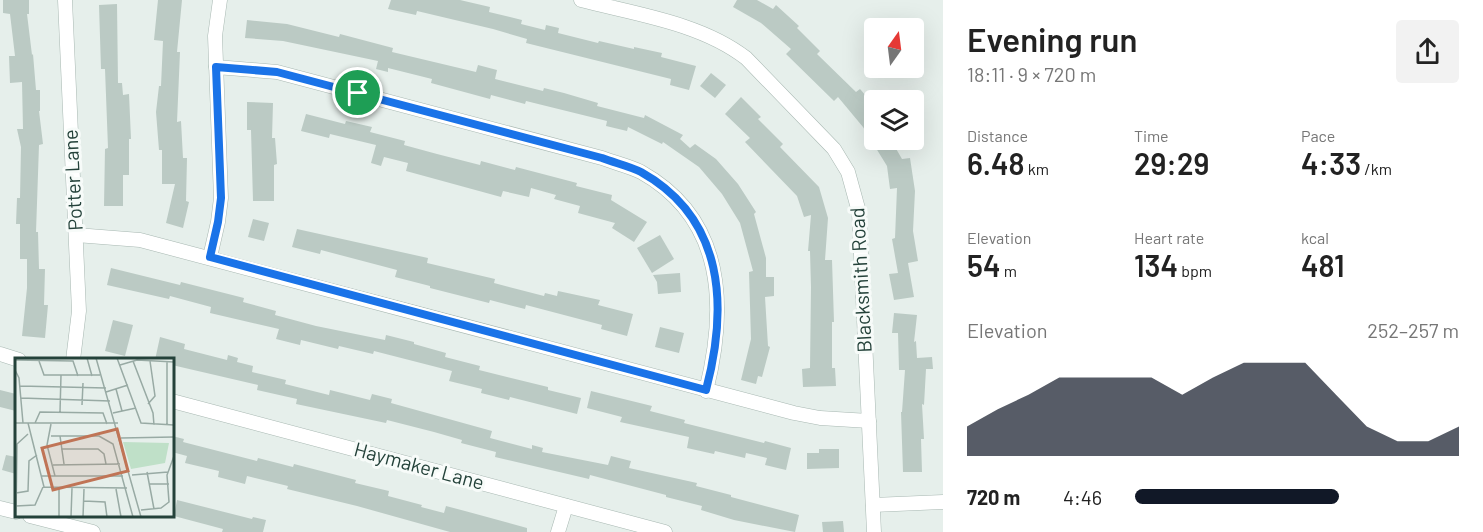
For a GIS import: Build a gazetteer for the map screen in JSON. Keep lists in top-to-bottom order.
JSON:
{
  "streets": {
    "street": ["Potter Lane", "Blacksmith Road", "Haymaker Lane"]
  },
  "north": "top",
  "page": {
    "heading": ["Evening run", "18:11 · 9 × 720 m"],
    "stats": [
      ["Distance", "6.48 km"],
      ["Time", "29:29"],
      ["Pace", "4:33 /km"],
      ["Elevation", "54 m"],
      ["Heart rate", "134 bpm"],
      ["kcal", "481"]
    ],
    "chart": ["Elevation", "252–257 m"],
    "list": [
      {
        "name": "720 m",
        "note": "4:46"
      }
    ]
  }
}
